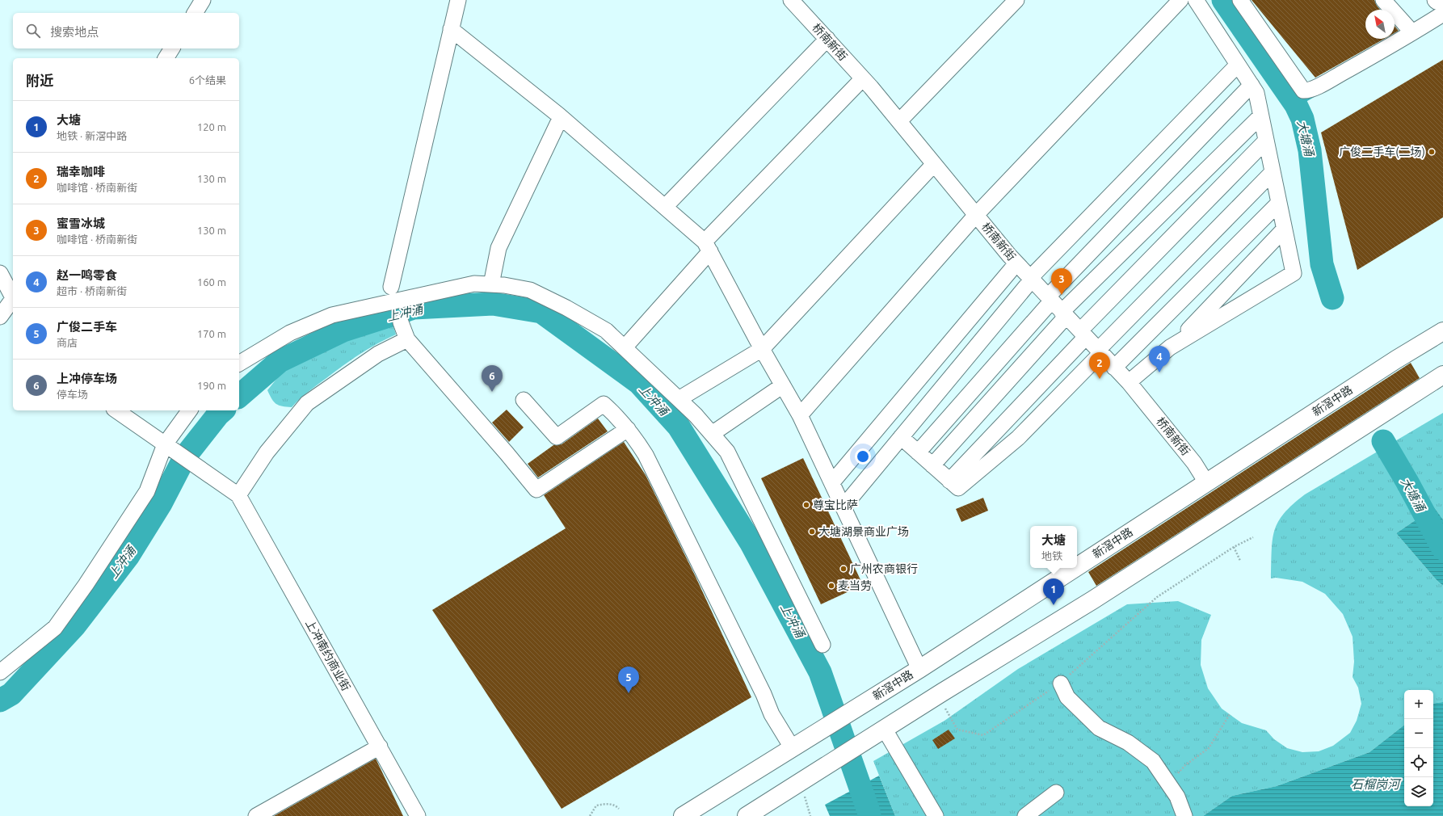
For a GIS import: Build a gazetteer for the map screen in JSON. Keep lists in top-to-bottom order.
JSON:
{
  "streets": {
    "highway": ["新滘中路"],
    "street": ["桥南新街", "上冲南约商业街"]
  },
  "crossings": [
    ["桥南新街", "新滘中路"]
  ],
  "water": ["大塘涌", "上冲涌", "石榴岗河"],
  "places": [
    "广俊二手车(二场)",
    "尊宝比萨",
    "大塘湖景商业广场",
    "广州农商银行",
    "麦当劳"
  ],
  "north": "top left",
  "page": {
    "search": "搜索地点",
    "heading": ["附近", "6个结果"],
    "list": [
      {
        "mark": "1",
        "name": "大塘",
        "note": "地铁 · 新滘中路",
        "value": "120 m"
      },
      {
        "mark": "2",
        "name": "瑞幸咖啡",
        "note": "咖啡馆 · 桥南新街",
        "value": "130 m"
      },
      {
        "mark": "3",
        "name": "蜜雪冰城",
        "note": "咖啡馆 · 桥南新街",
        "value": "130 m"
      },
      {
        "mark": "4",
        "name": "赵一鸣零食",
        "note": "超市 · 桥南新街",
        "value": "160 m"
      },
      {
        "mark": "5",
        "name": "广俊二手车",
        "note": "商店",
        "value": "170 m"
      },
      {
        "mark": "6",
        "name": "上冲停车场",
        "note": "停车场",
        "value": "190 m"
      }
    ],
    "pins": [
      "3",
      "4",
      "2",
      "6",
      "1",
      "5"
    ],
    "popup": ["大塘", "地铁"],
    "map_buttons": ["+", "−"]
  }
}
